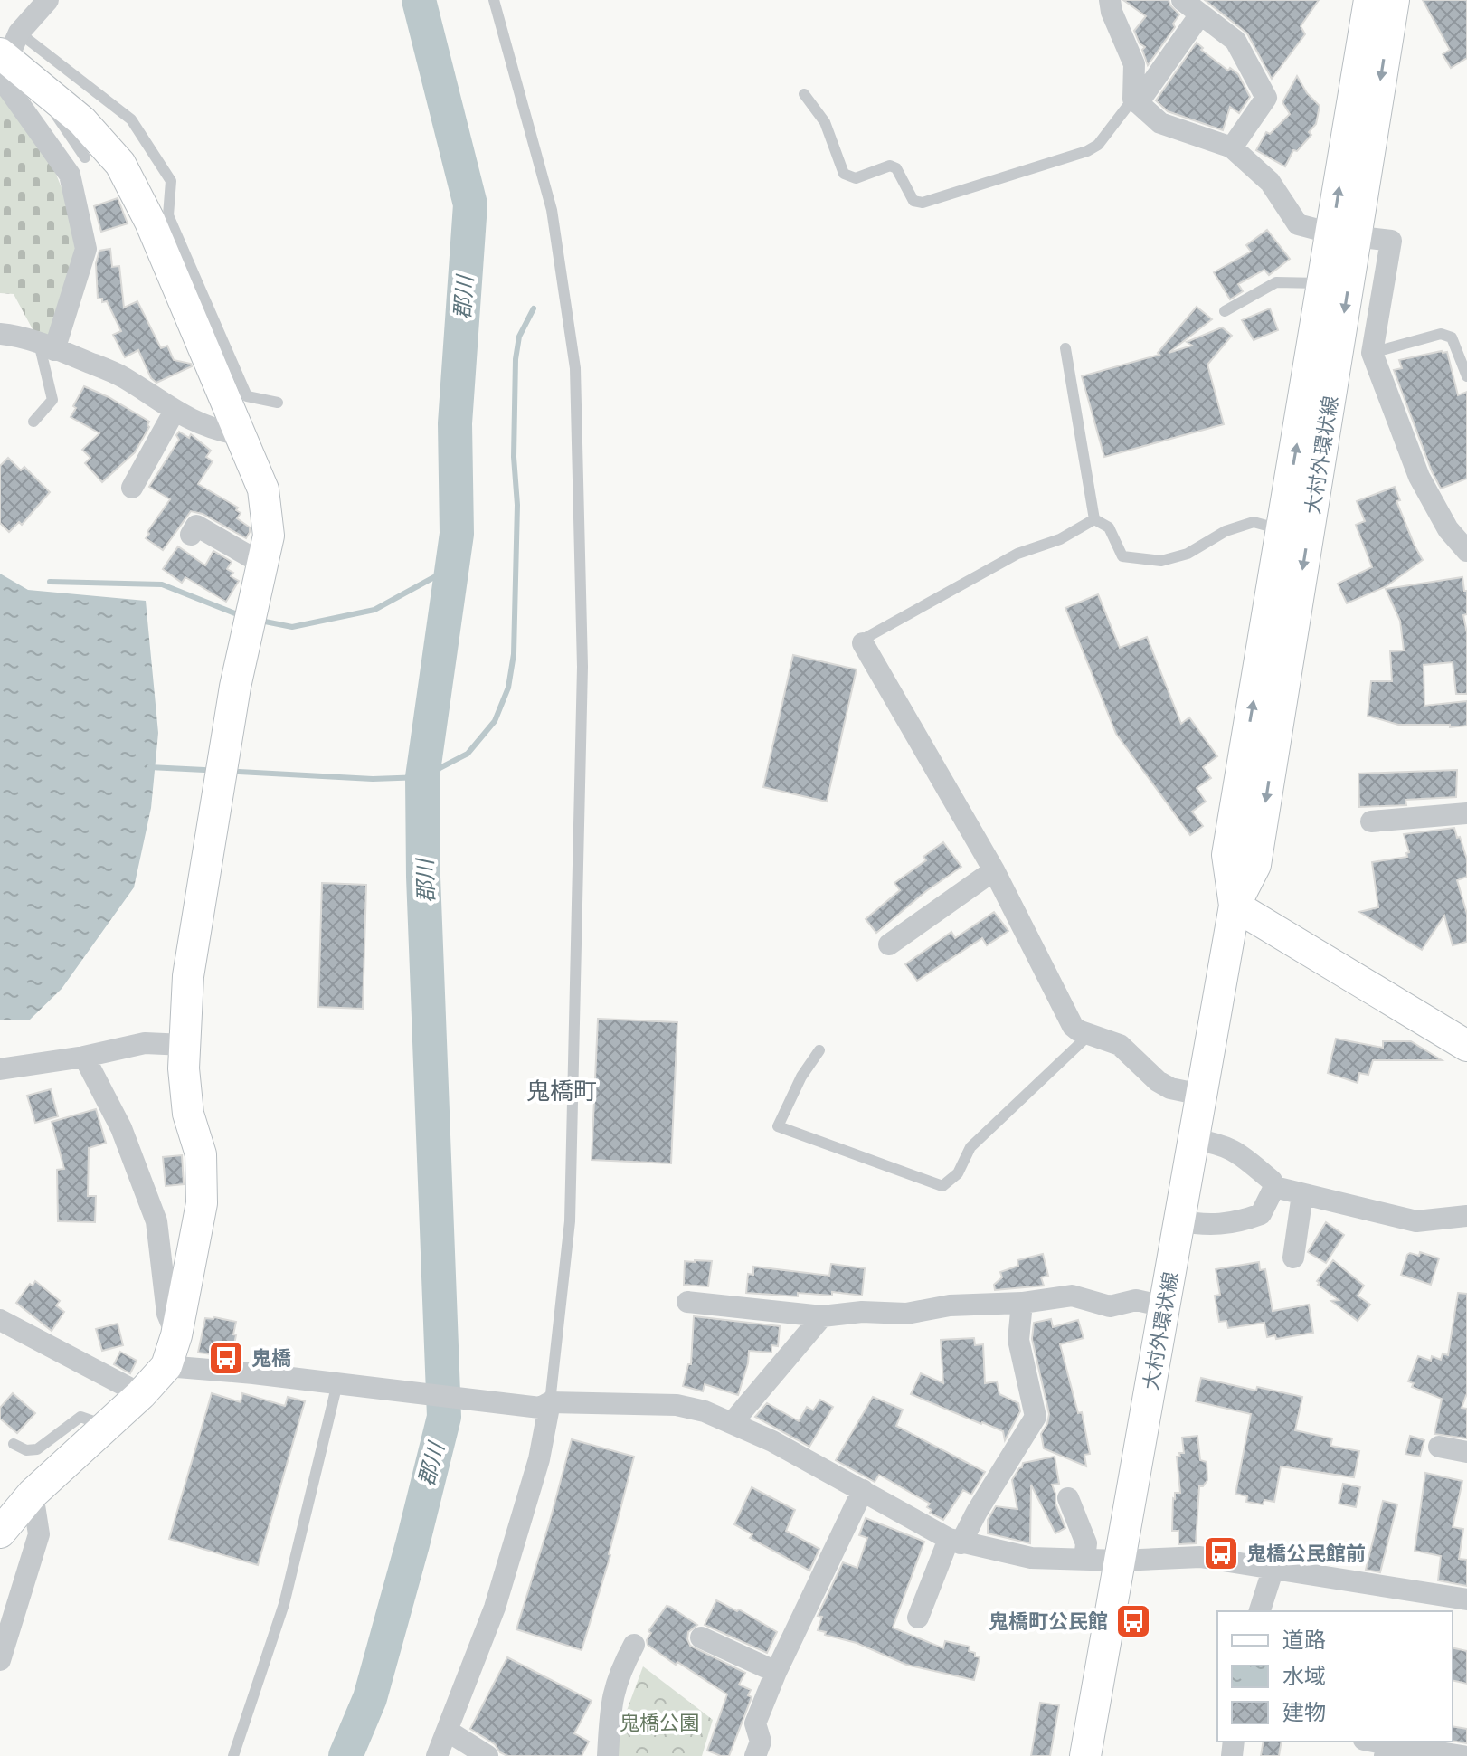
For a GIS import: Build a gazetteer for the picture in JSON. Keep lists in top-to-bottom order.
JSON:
{
  "streets": {
    "main road": ["大村外環状線"]
  },
  "districts": ["鬼橋町"],
  "water": ["郡川"],
  "parks": ["鬼橋公園"],
  "places": {
    "bus stop": ["鬼橋", "鬼橋公民館前", "鬼橋町公民館"]
  },
  "legend": ["道路", "水域", "建物"]
}
